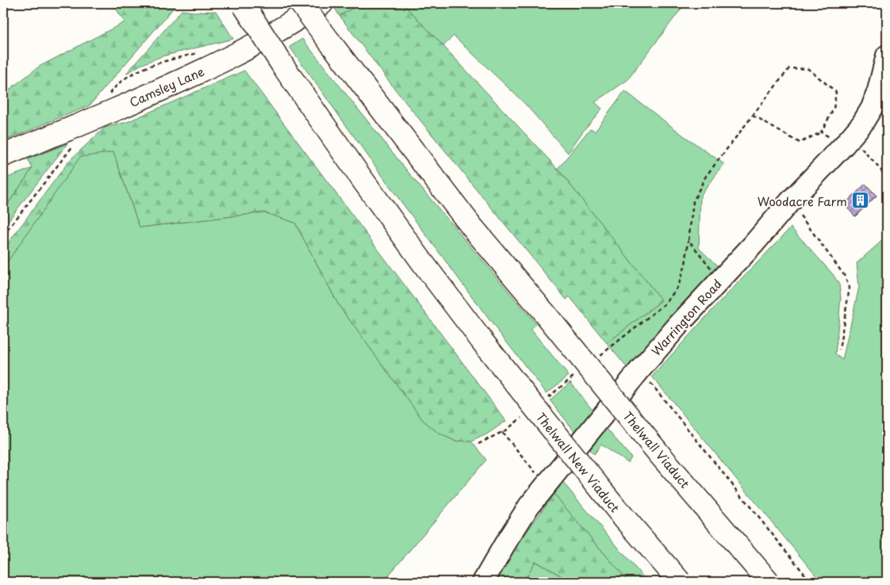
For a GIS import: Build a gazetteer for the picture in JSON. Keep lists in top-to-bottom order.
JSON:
{
  "streets": {
    "main road": ["Camsley Lane", "Thelwall Viaduct", "Thelwall New Viaduct"],
    "street": ["Warrington Road"]
  },
  "places": {
    "building": ["Woodacre Farm"]
  }
}
